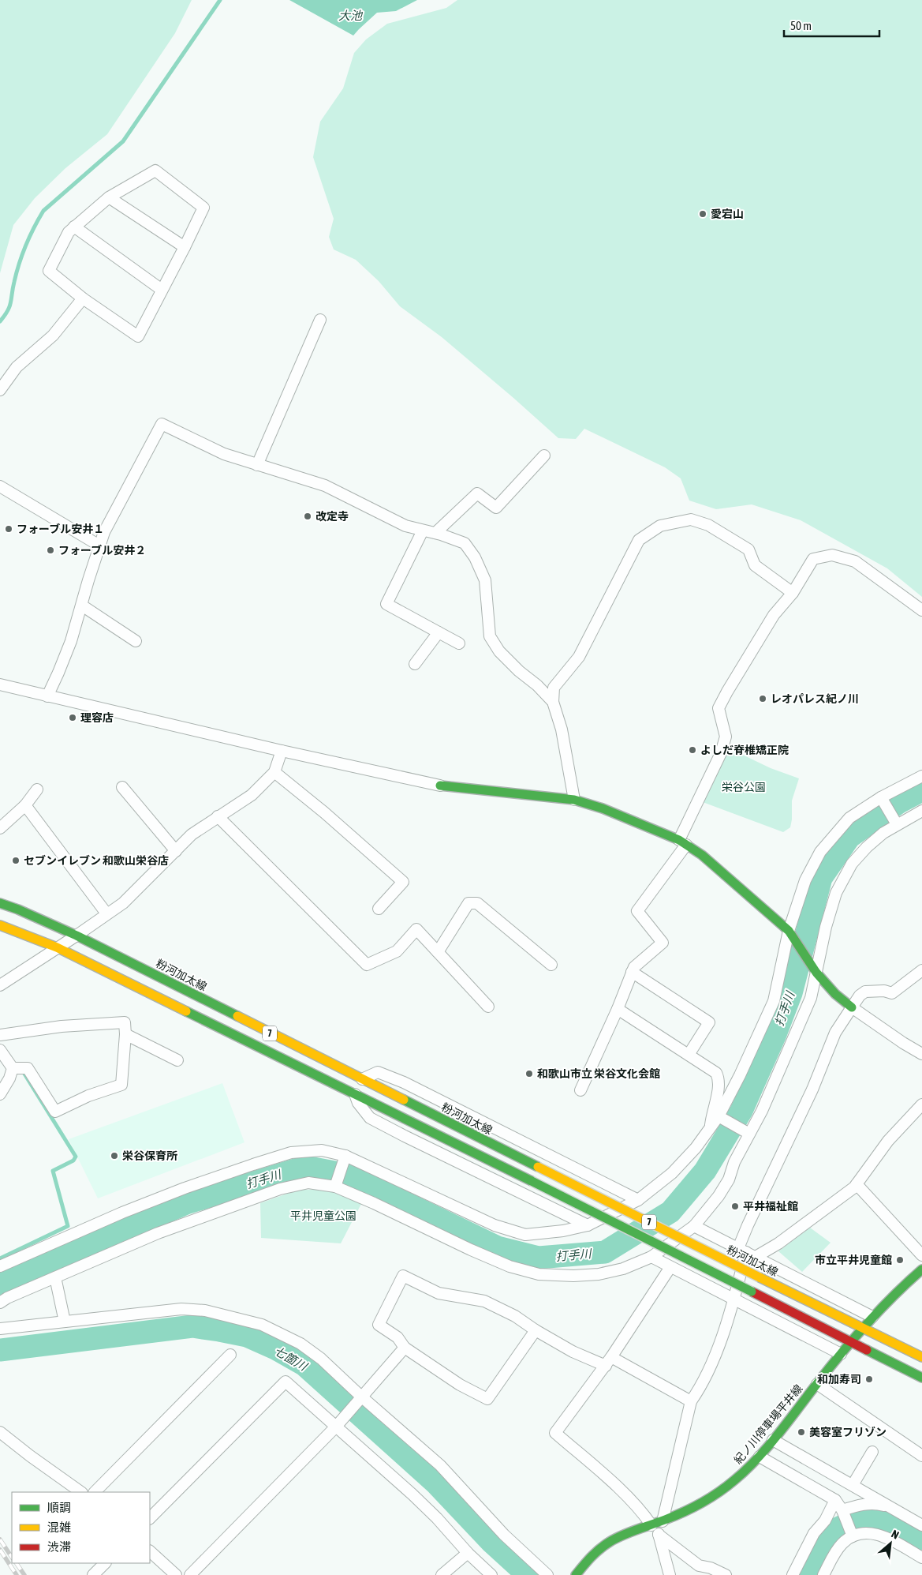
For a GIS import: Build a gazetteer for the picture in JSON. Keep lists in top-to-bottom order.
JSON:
{
  "streets": {
    "main road": ["粉河加太線", "7", "紀ノ川停車場平井線"]
  },
  "crossings": [
    ["粉河加太線", "紀ノ川停車場平井線"],
    ["7", "紀ノ川停車場平井線"]
  ],
  "water": ["大池", "打手川", "七箇川"],
  "parks": ["栄谷公園", "平井児童公園"],
  "places": [
    "愛宕山",
    "改定寺",
    "フォーブル安井１",
    "フォーブル安井２",
    "レオパレス紀ノ川",
    "理容店",
    "よしだ脊椎矯正院",
    "セブンイレブン 和歌山栄谷店",
    "和歌山市立 栄谷文化会館",
    "栄谷保育所",
    "平井福祉館",
    "市立平井児童館",
    "和加寿司",
    "美容室フリゾン"
  ],
  "legend": ["順調", "混雑", "渋滞"],
  "scale_bar": "50 m",
  "north": "top right"
}
